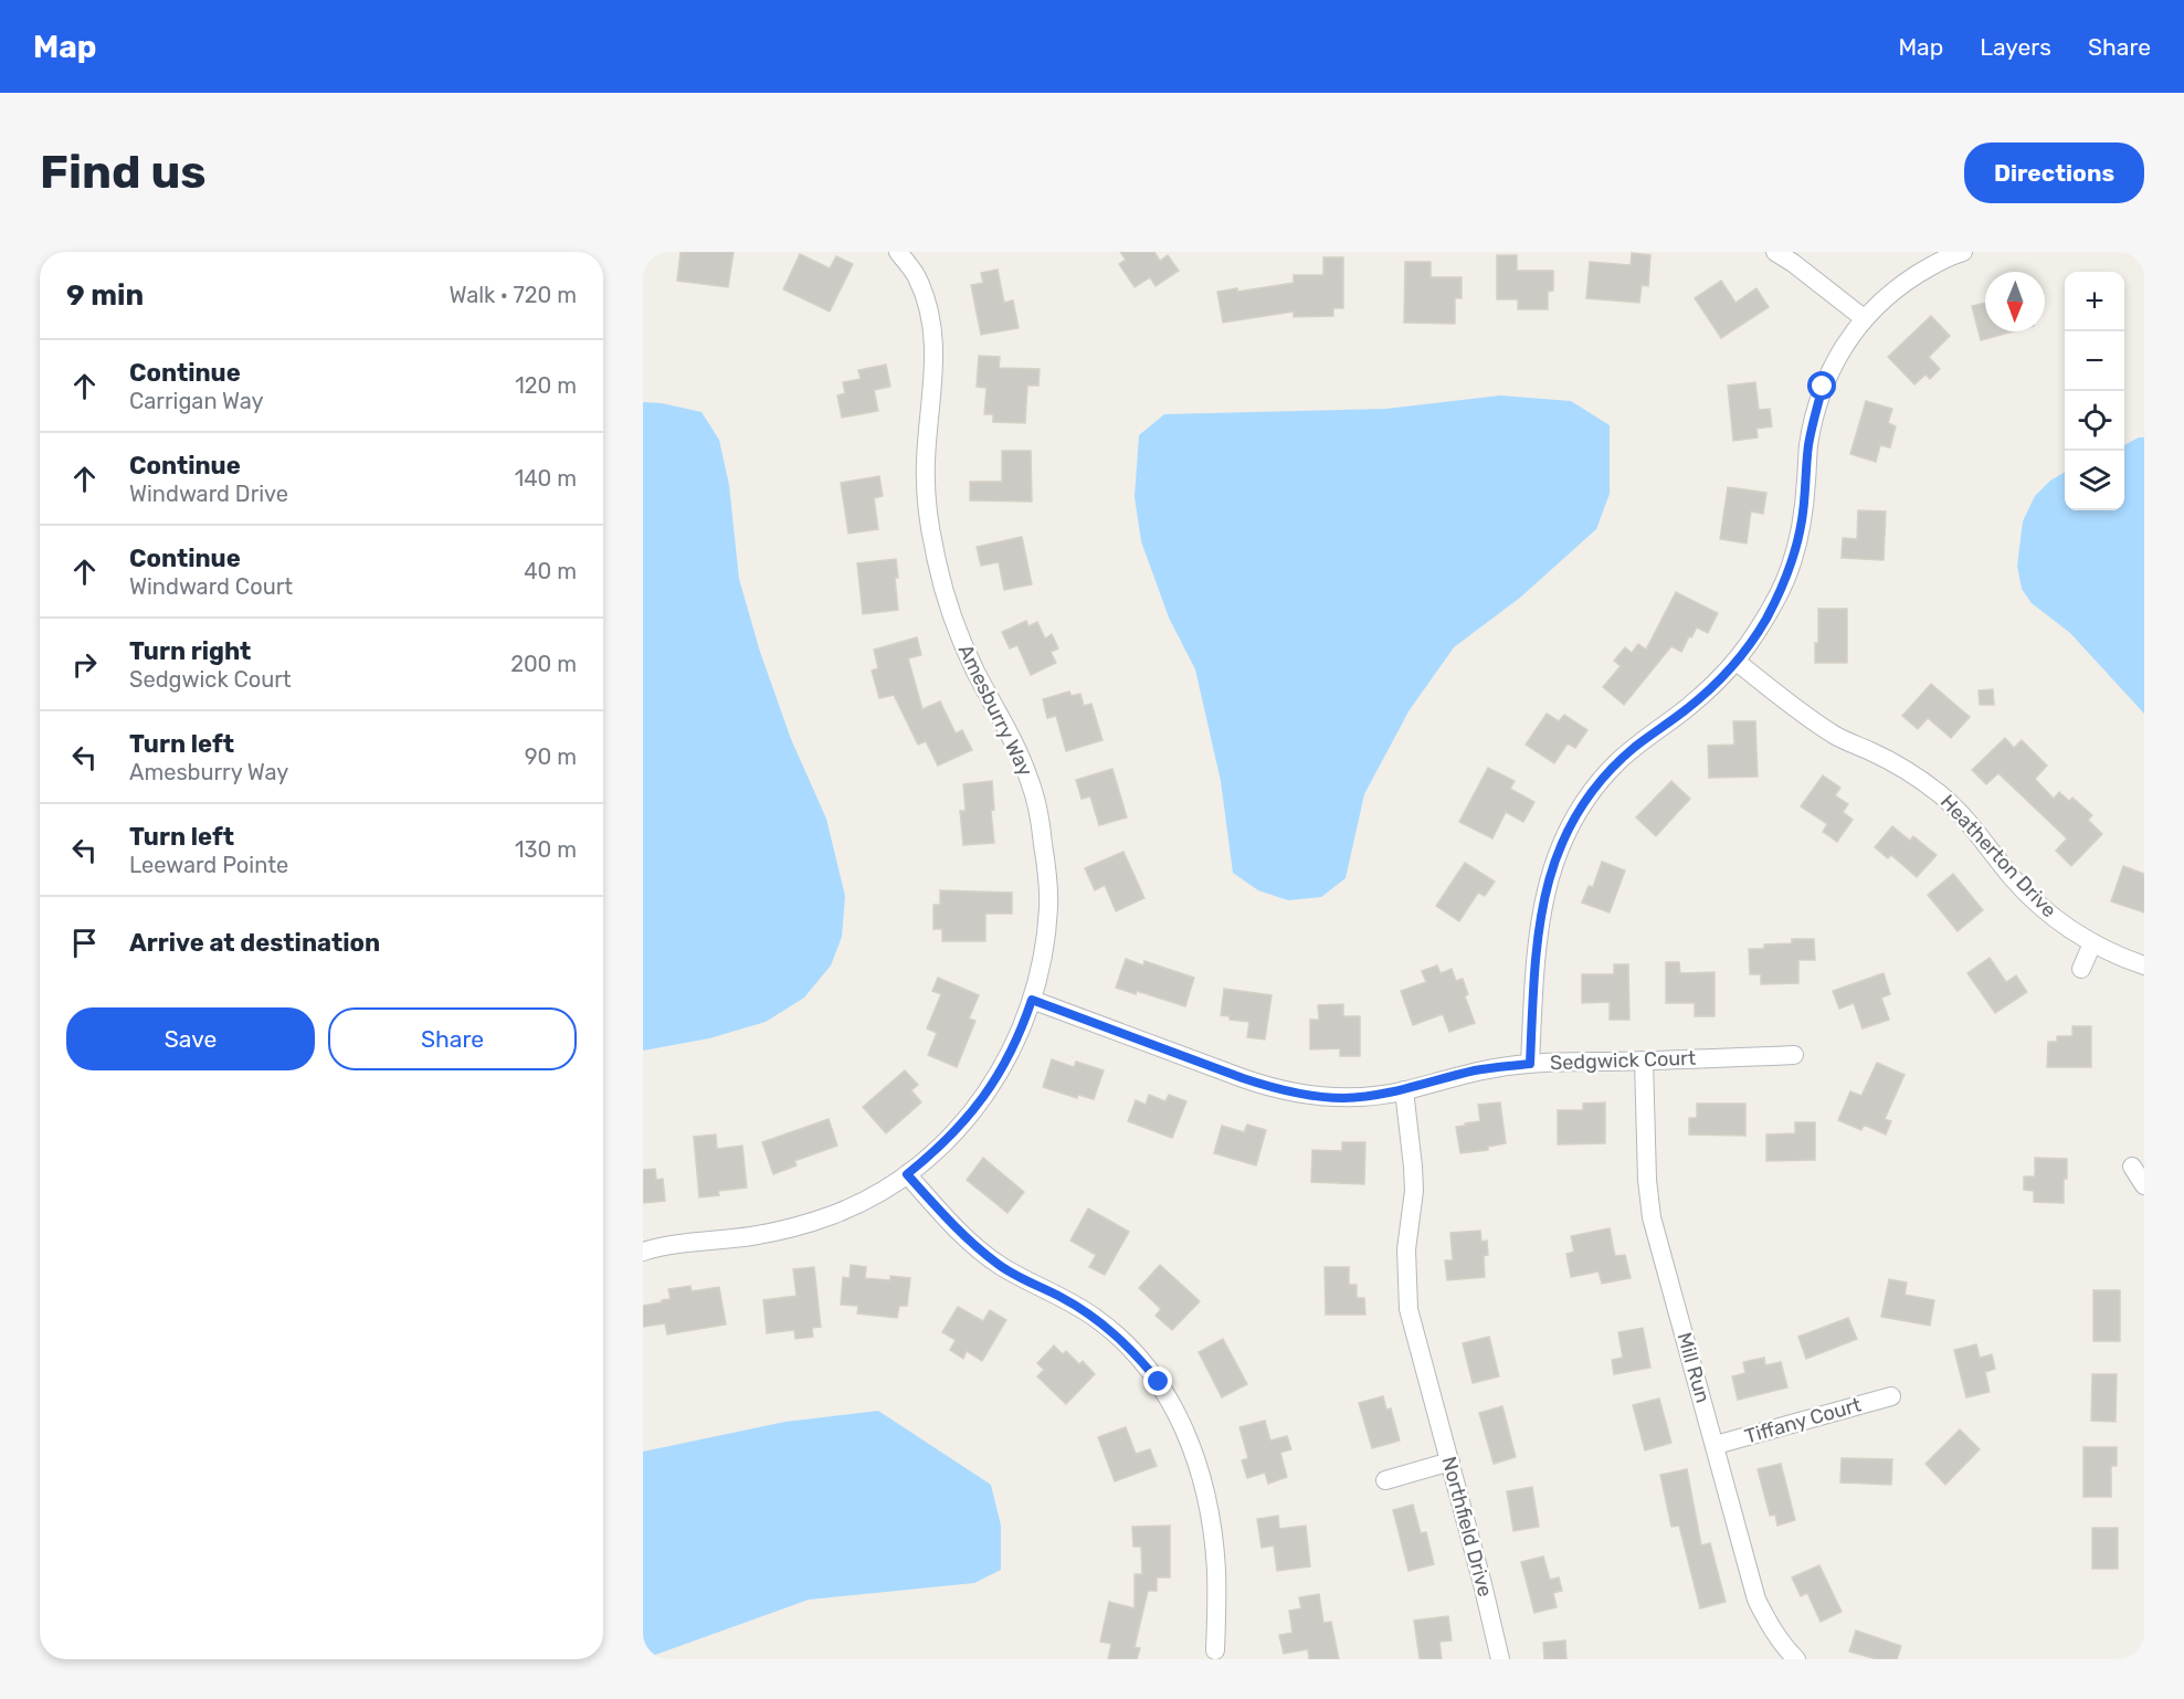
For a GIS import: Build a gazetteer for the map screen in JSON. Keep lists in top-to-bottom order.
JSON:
{
  "streets": {
    "street": [
      "Amesburry Way",
      "Heatherton Drive",
      "Sedgwick Court",
      "Mill Run",
      "Tiffany Court",
      "Northfield Drive"
    ]
  },
  "crossings": [
    ["Amesburry Way", "Sedgwick Court"],
    ["Sedgwick Court", "Mill Run"],
    ["Sedgwick Court", "Northfield Drive"],
    ["Mill Run", "Tiffany Court"]
  ],
  "north": "bottom",
  "page": {
    "header": "Map",
    "nav": ["Map", "Layers", "Share"],
    "buttons": [
      "Directions",
      ["Save", "Share"]
    ],
    "title": "Find us",
    "heading": ["9 min", "Walk · 720 m"],
    "map_buttons": ["+", "−"],
    "list": [
      ["Continue", "Carrigan Way", "120 m"],
      ["Continue", "Windward Drive", "140 m"],
      ["Continue", "Windward Court", "40 m"],
      ["Turn right", "Sedgwick Court", "200 m"],
      ["Turn left", "Amesburry Way", "90 m"],
      ["Turn left", "Leeward Pointe", "130 m"],
      "Arrive at destination"
    ]
  }
}
